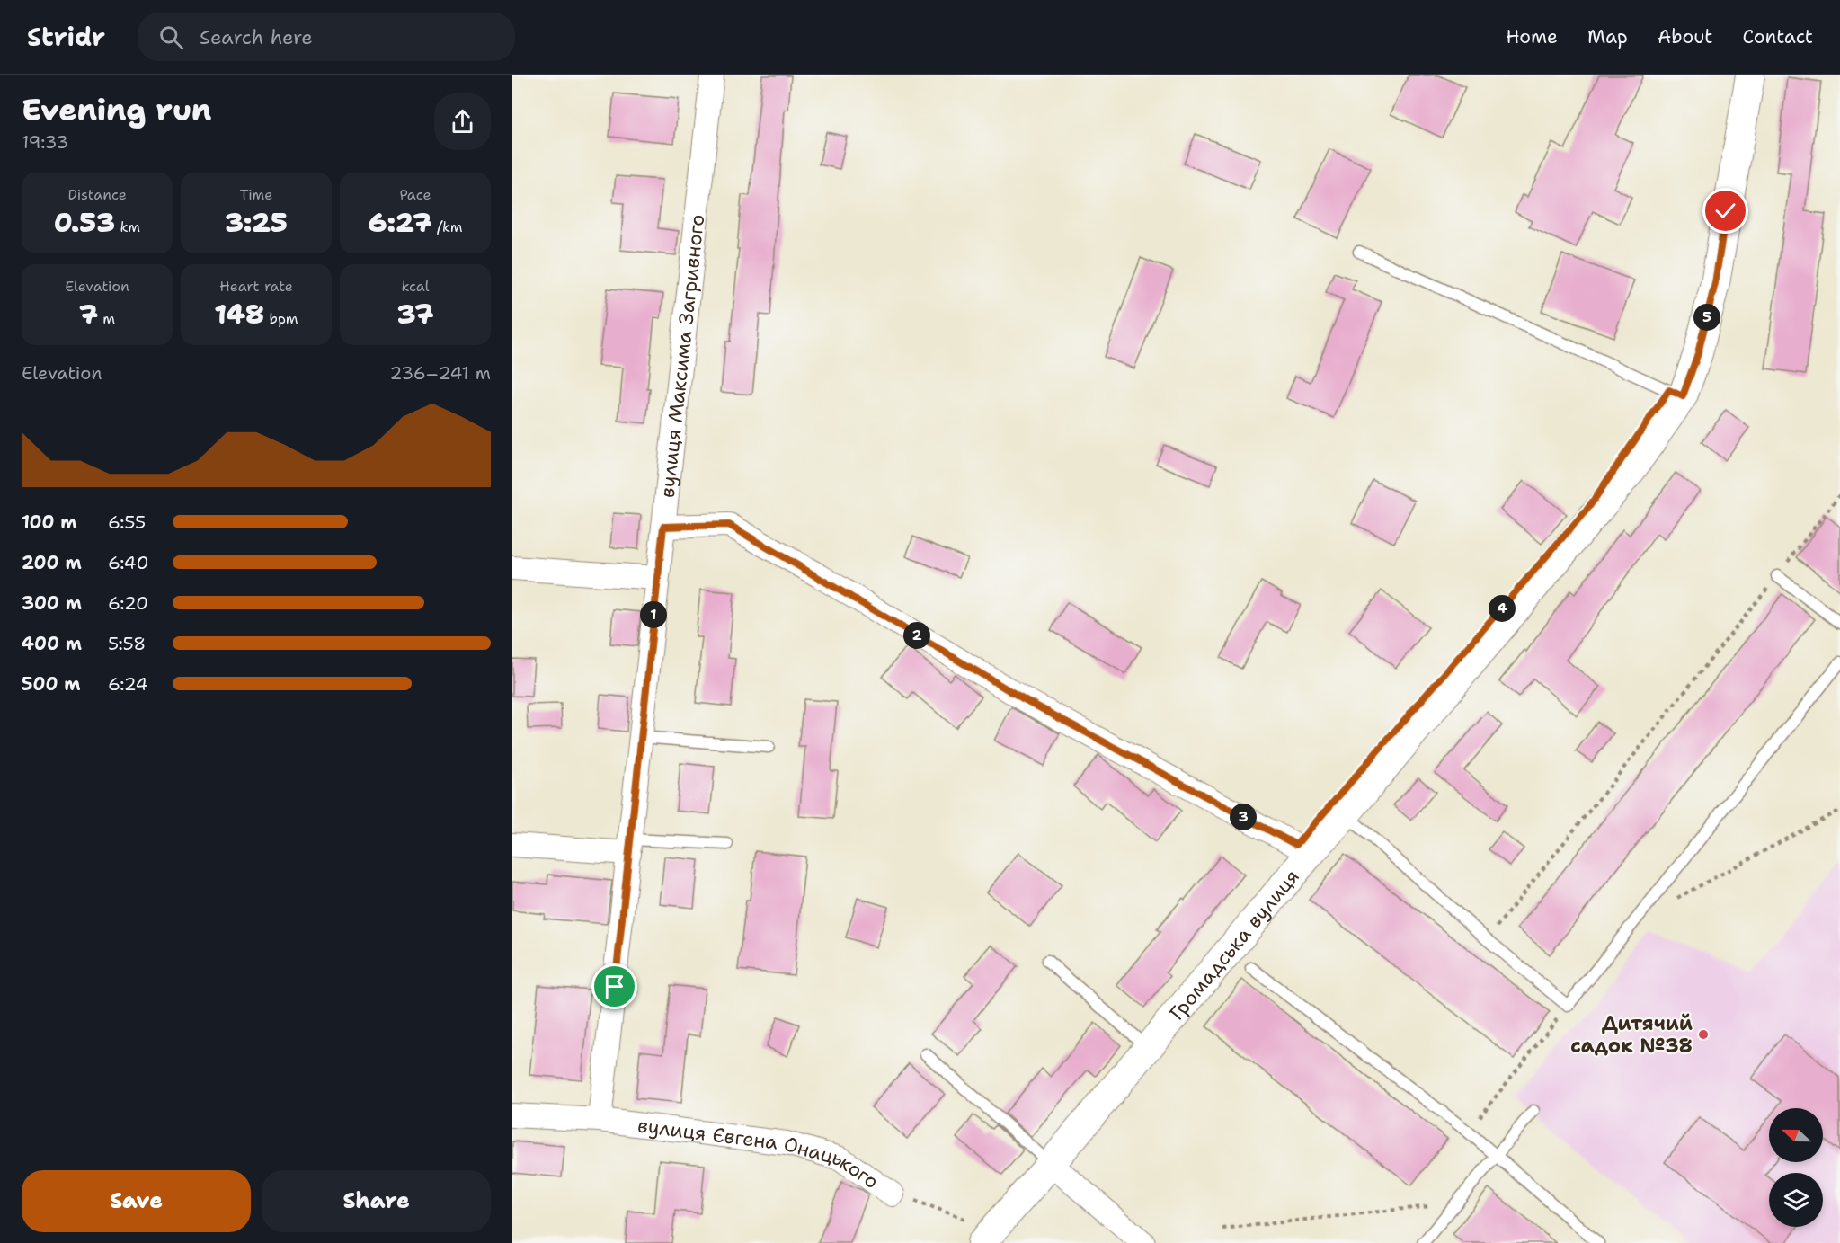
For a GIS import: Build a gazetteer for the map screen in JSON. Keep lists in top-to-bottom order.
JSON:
{
  "streets": {
    "street": ["вулиця Максима Загривного", "Громадська вулиця", "вулиця Євгена Онацького"]
  },
  "crossings": [
    ["вулиця Максима Загривного", "вулиця Євгена Онацького"],
    ["Громадська вулиця", "вулиця Євгена Онацького"]
  ],
  "places": ["Дитячий садок №38"],
  "north": "left",
  "page": {
    "header": "Stridr",
    "search": "Search here",
    "nav": [
      "Home",
      "Map",
      "About",
      "Contact"
    ],
    "heading": ["Evening run", "19:33"],
    "stats": [
      ["Distance", "0.53 km"],
      ["Time", "3:25"],
      ["Pace", "6:27 /km"],
      ["Elevation", "7 m"],
      ["Heart rate", "148 bpm"],
      ["kcal", "37"]
    ],
    "pins": [
      "5",
      "4",
      "1",
      "2",
      "3"
    ],
    "chart": ["Elevation", "236–241 m"],
    "list": [
      {
        "name": "100 m",
        "note": "6:55"
      },
      {
        "name": "200 m",
        "note": "6:40"
      },
      {
        "name": "300 m",
        "note": "6:20"
      },
      {
        "name": "400 m",
        "note": "5:58"
      },
      {
        "name": "500 m",
        "note": "6:24"
      }
    ],
    "buttons": ["Save", "Share"]
  }
}
